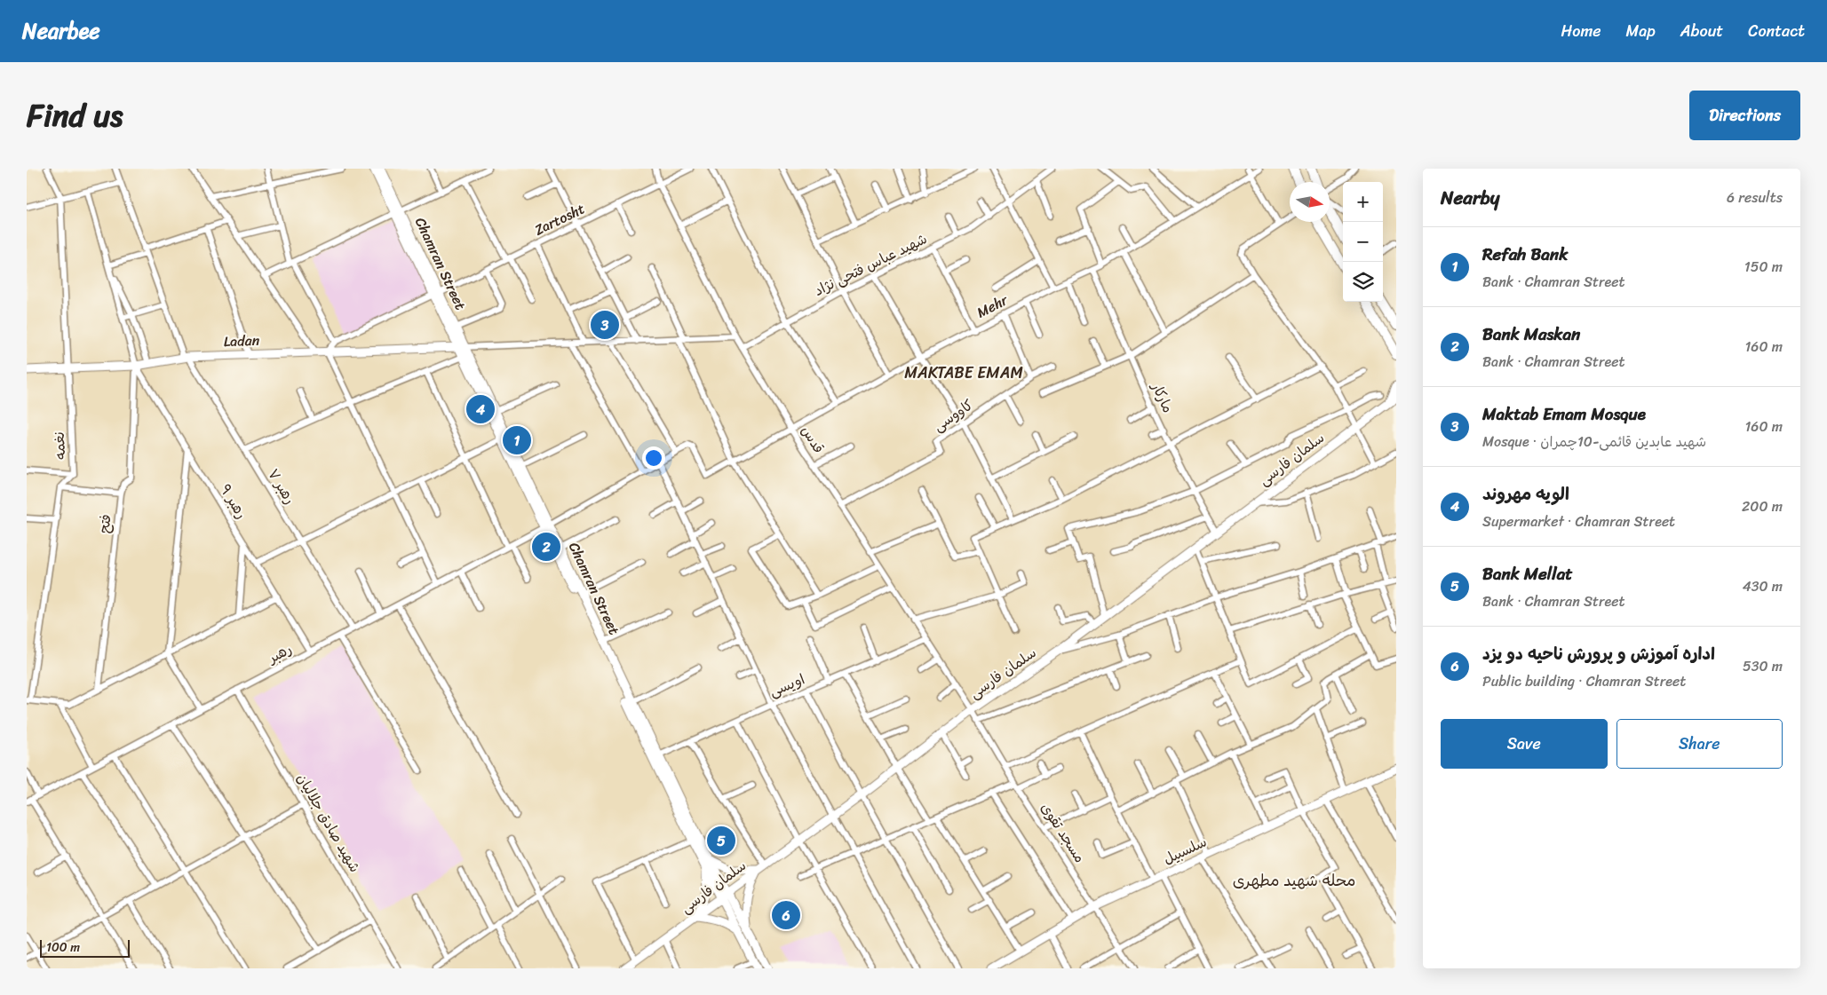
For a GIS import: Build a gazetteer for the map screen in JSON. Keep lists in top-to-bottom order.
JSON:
{
  "streets": {
    "main road": [
      "Chamran Street",
      "Ladan",
      "سلمان فارسی",
      "سلسبیل"
    ],
    "street": [
      "Zartosht",
      "شهید عباس فتحی نژاد",
      "Mehr",
      "مارکار",
      "کاووسی",
      "قدس",
      "نغمه",
      "رهبر ۷",
      "رهبر ۹",
      "فتح",
      "رهبر",
      "اویسی",
      "شهید صادق جلالیان",
      "مسجد تقوی"
    ]
  },
  "crossings": [
    ["Zartosht", "Chamran Street"],
    ["Zartosht", "قدس"],
    ["Chamran Street", "Ladan"],
    ["Chamran Street", "سلمان فارسی"],
    ["Chamran Street", "رهبر"],
    ["Chamran Street", "اویسی"],
    ["شهید عباس فتحی نژاد", "قدس"],
    ["Mehr", "مارکار"],
    ["Mehr", "قدس"],
    ["Mehr", "رهبر"],
    ["Ladan", "نغمه"],
    ["Ladan", "رهبر ۷"],
    ["Ladan", "رهبر ۹"],
    ["Ladan", "فتح"],
    ["مارکار", "سلمان فارسی"],
    ["کاووسی", "قدس"],
    ["قدس", "سلمان فارسی"],
    ["قدس", "اویسی"],
    ["قدس", "مسجد تقوی"],
    ["سلمان فارسی", "مسجد تقوی"],
    ["رهبر ۷", "رهبر"],
    ["رهبر ۹", "فتح"],
    ["رهبر ۹", "رهبر"],
    ["رهبر", "شهید صادق جلالیان"],
    ["مسجد تقوی", "سلسبیل"]
  ],
  "districts": ["MAKTABE EMAM", "محله شهید مطهری"],
  "scale_bar": "100 m",
  "north": "right",
  "page": {
    "header": "Nearbee",
    "nav": [
      "Home",
      "Map",
      "About",
      "Contact"
    ],
    "title": "Find us",
    "buttons": [
      "Directions",
      ["Save", "Share"]
    ],
    "heading": ["Nearby", "6 results"],
    "map_buttons": ["+", "−"],
    "list": [
      {
        "mark": "1",
        "name": "Refah Bank",
        "note": "Bank · Chamran Street",
        "value": "150 m"
      },
      {
        "mark": "2",
        "name": "Bank Maskan",
        "note": "Bank · Chamran Street",
        "value": "160 m"
      },
      {
        "mark": "3",
        "name": "Maktab Emam Mosque",
        "note": "Mosque · شهید عابدین قائمی-10چمران",
        "value": "160 m"
      },
      {
        "mark": "4",
        "name": "الویه مهروند",
        "note": "Supermarket · Chamran Street",
        "value": "200 m"
      },
      {
        "mark": "5",
        "name": "Bank Mellat",
        "note": "Bank · Chamran Street",
        "value": "430 m"
      },
      {
        "mark": "6",
        "name": "اداره آموزش و پرورش ناحیه دو یزد",
        "note": "Public building · Chamran Street",
        "value": "530 m"
      }
    ],
    "pins": [
      "3",
      "4",
      "1",
      "2",
      "5",
      "6"
    ],
    "scale": "100 m"
  }
}
